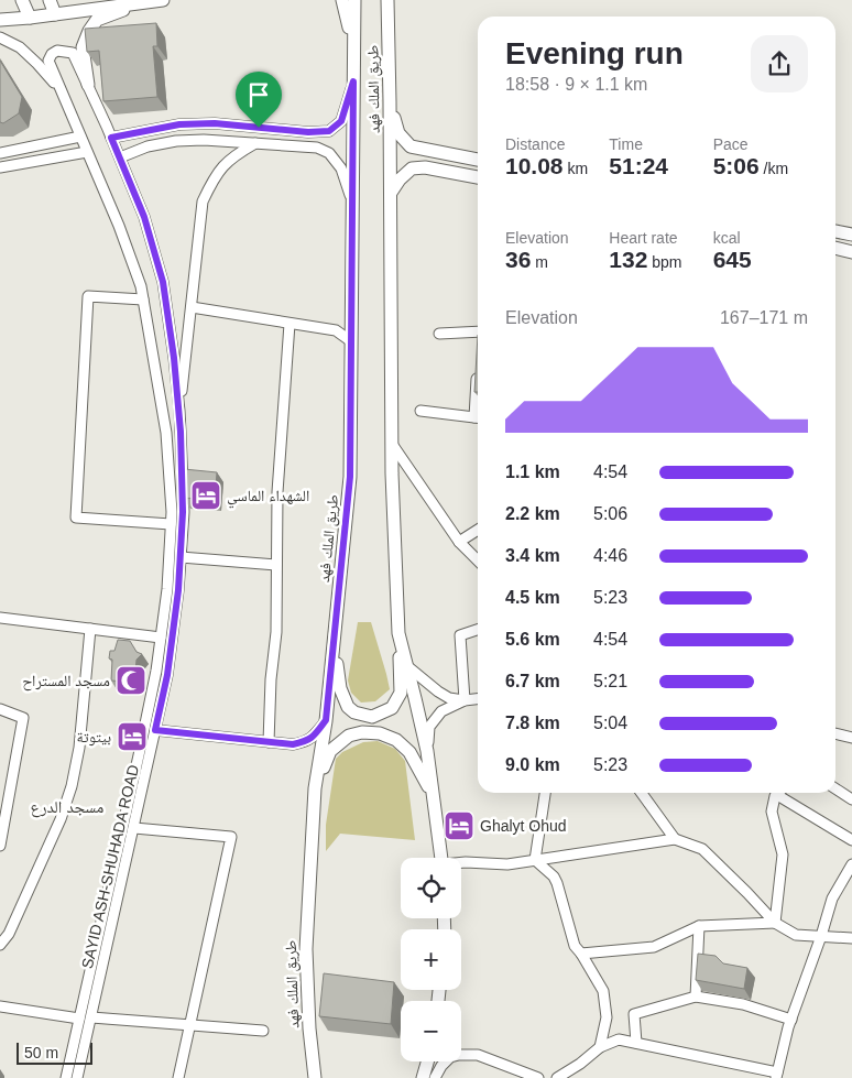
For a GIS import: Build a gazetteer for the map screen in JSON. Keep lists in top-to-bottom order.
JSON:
{
  "streets": {
    "main road": ["طريق الملك فهد"],
    "street": ["SAYID ASH-SHUHADA ROAD"]
  },
  "districts": ["مسجد الدرع"],
  "places": {
    "hotel": ["الشهداء الماسي", "بيتوتة", "Ghalyt Ohud"],
    "mosque": ["مسجد المستراح"]
  },
  "scale_bar": "50 m",
  "page": {
    "heading": ["Evening run", "18:58 · 9 × 1.1 km"],
    "stats": [
      ["Distance", "10.08 km"],
      ["Time", "51:24"],
      ["Pace", "5:06 /km"],
      ["Elevation", "36 m"],
      ["Heart rate", "132 bpm"],
      ["kcal", "645"]
    ],
    "chart": ["Elevation", "167–171 m"],
    "list": [
      {
        "name": "1.1 km",
        "note": "4:54"
      },
      {
        "name": "2.2 km",
        "note": "5:06"
      },
      {
        "name": "3.4 km",
        "note": "4:46"
      },
      {
        "name": "4.5 km",
        "note": "5:23"
      },
      {
        "name": "5.6 km",
        "note": "4:54"
      },
      {
        "name": "6.7 km",
        "note": "5:21"
      },
      {
        "name": "7.8 km",
        "note": "5:04"
      },
      {
        "name": "9.0 km",
        "note": "5:23"
      }
    ],
    "map_buttons": ["+", "−"],
    "scale": "50 m"
  }
}
